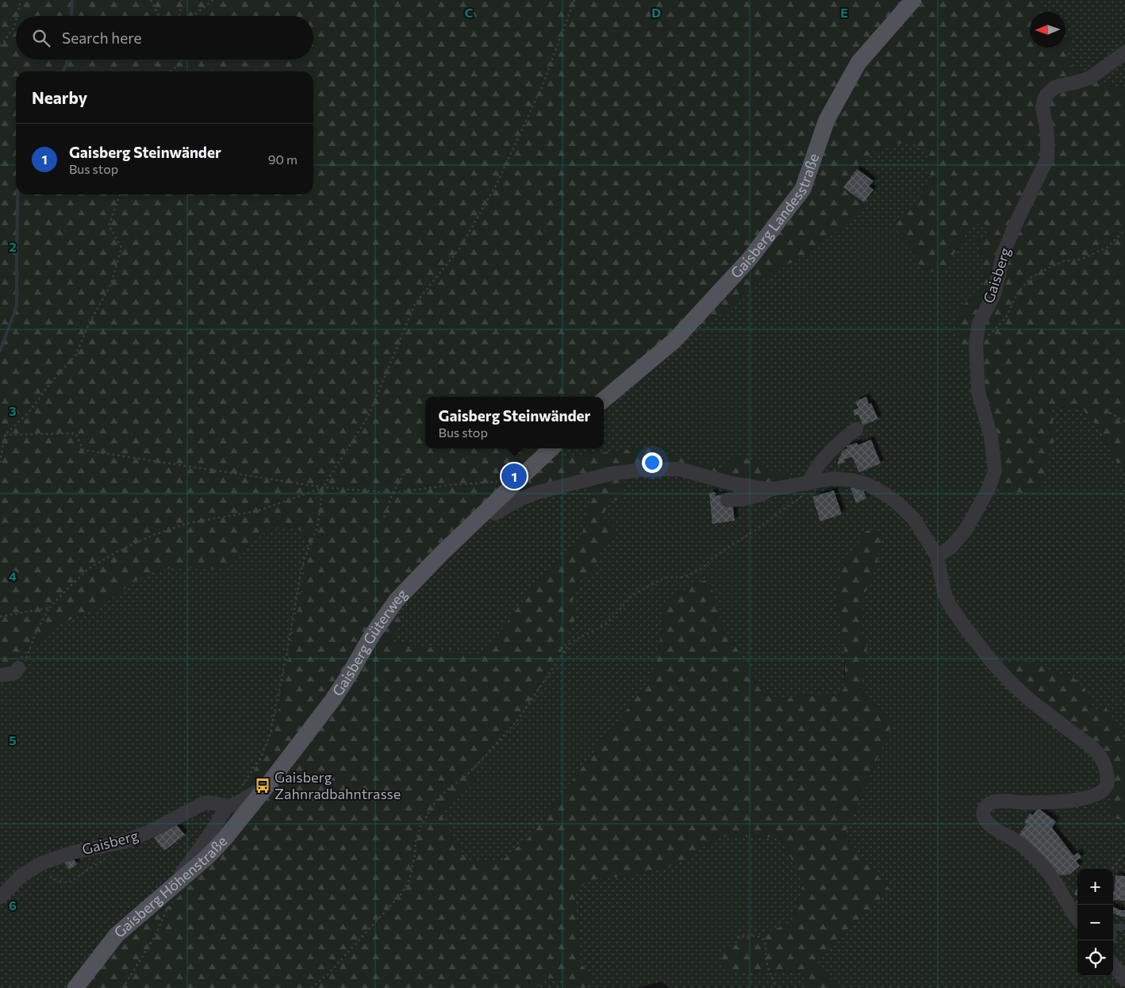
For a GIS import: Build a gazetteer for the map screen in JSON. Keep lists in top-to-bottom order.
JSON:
{
  "streets": {
    "main road": ["Gaisberg Landesstraße", "Gaisberg Güterweg", "Gaisberg Höhenstraße"],
    "street": ["Gaisberg"]
  },
  "crossings": [
    ["Gaisberg Güterweg", "Gaisberg Höhenstraße"]
  ],
  "places": {
    "bus stop": ["Gaisberg Zahnradbahntrasse"]
  },
  "north": "left",
  "page": {
    "search": "Search here",
    "heading": "Nearby",
    "list": [
      {
        "mark": "1",
        "name": "Gaisberg Steinwänder",
        "note": "Bus stop",
        "value": "90 m"
      }
    ],
    "popup": ["Gaisberg Steinwänder", "Bus stop"],
    "pins": "1",
    "map_buttons": ["+", "−"]
  },
  "grid": {
    "columns": ["C", "D", "E"],
    "rows": [
      "2",
      "3",
      "4",
      "5",
      "6"
    ]
  }
}
